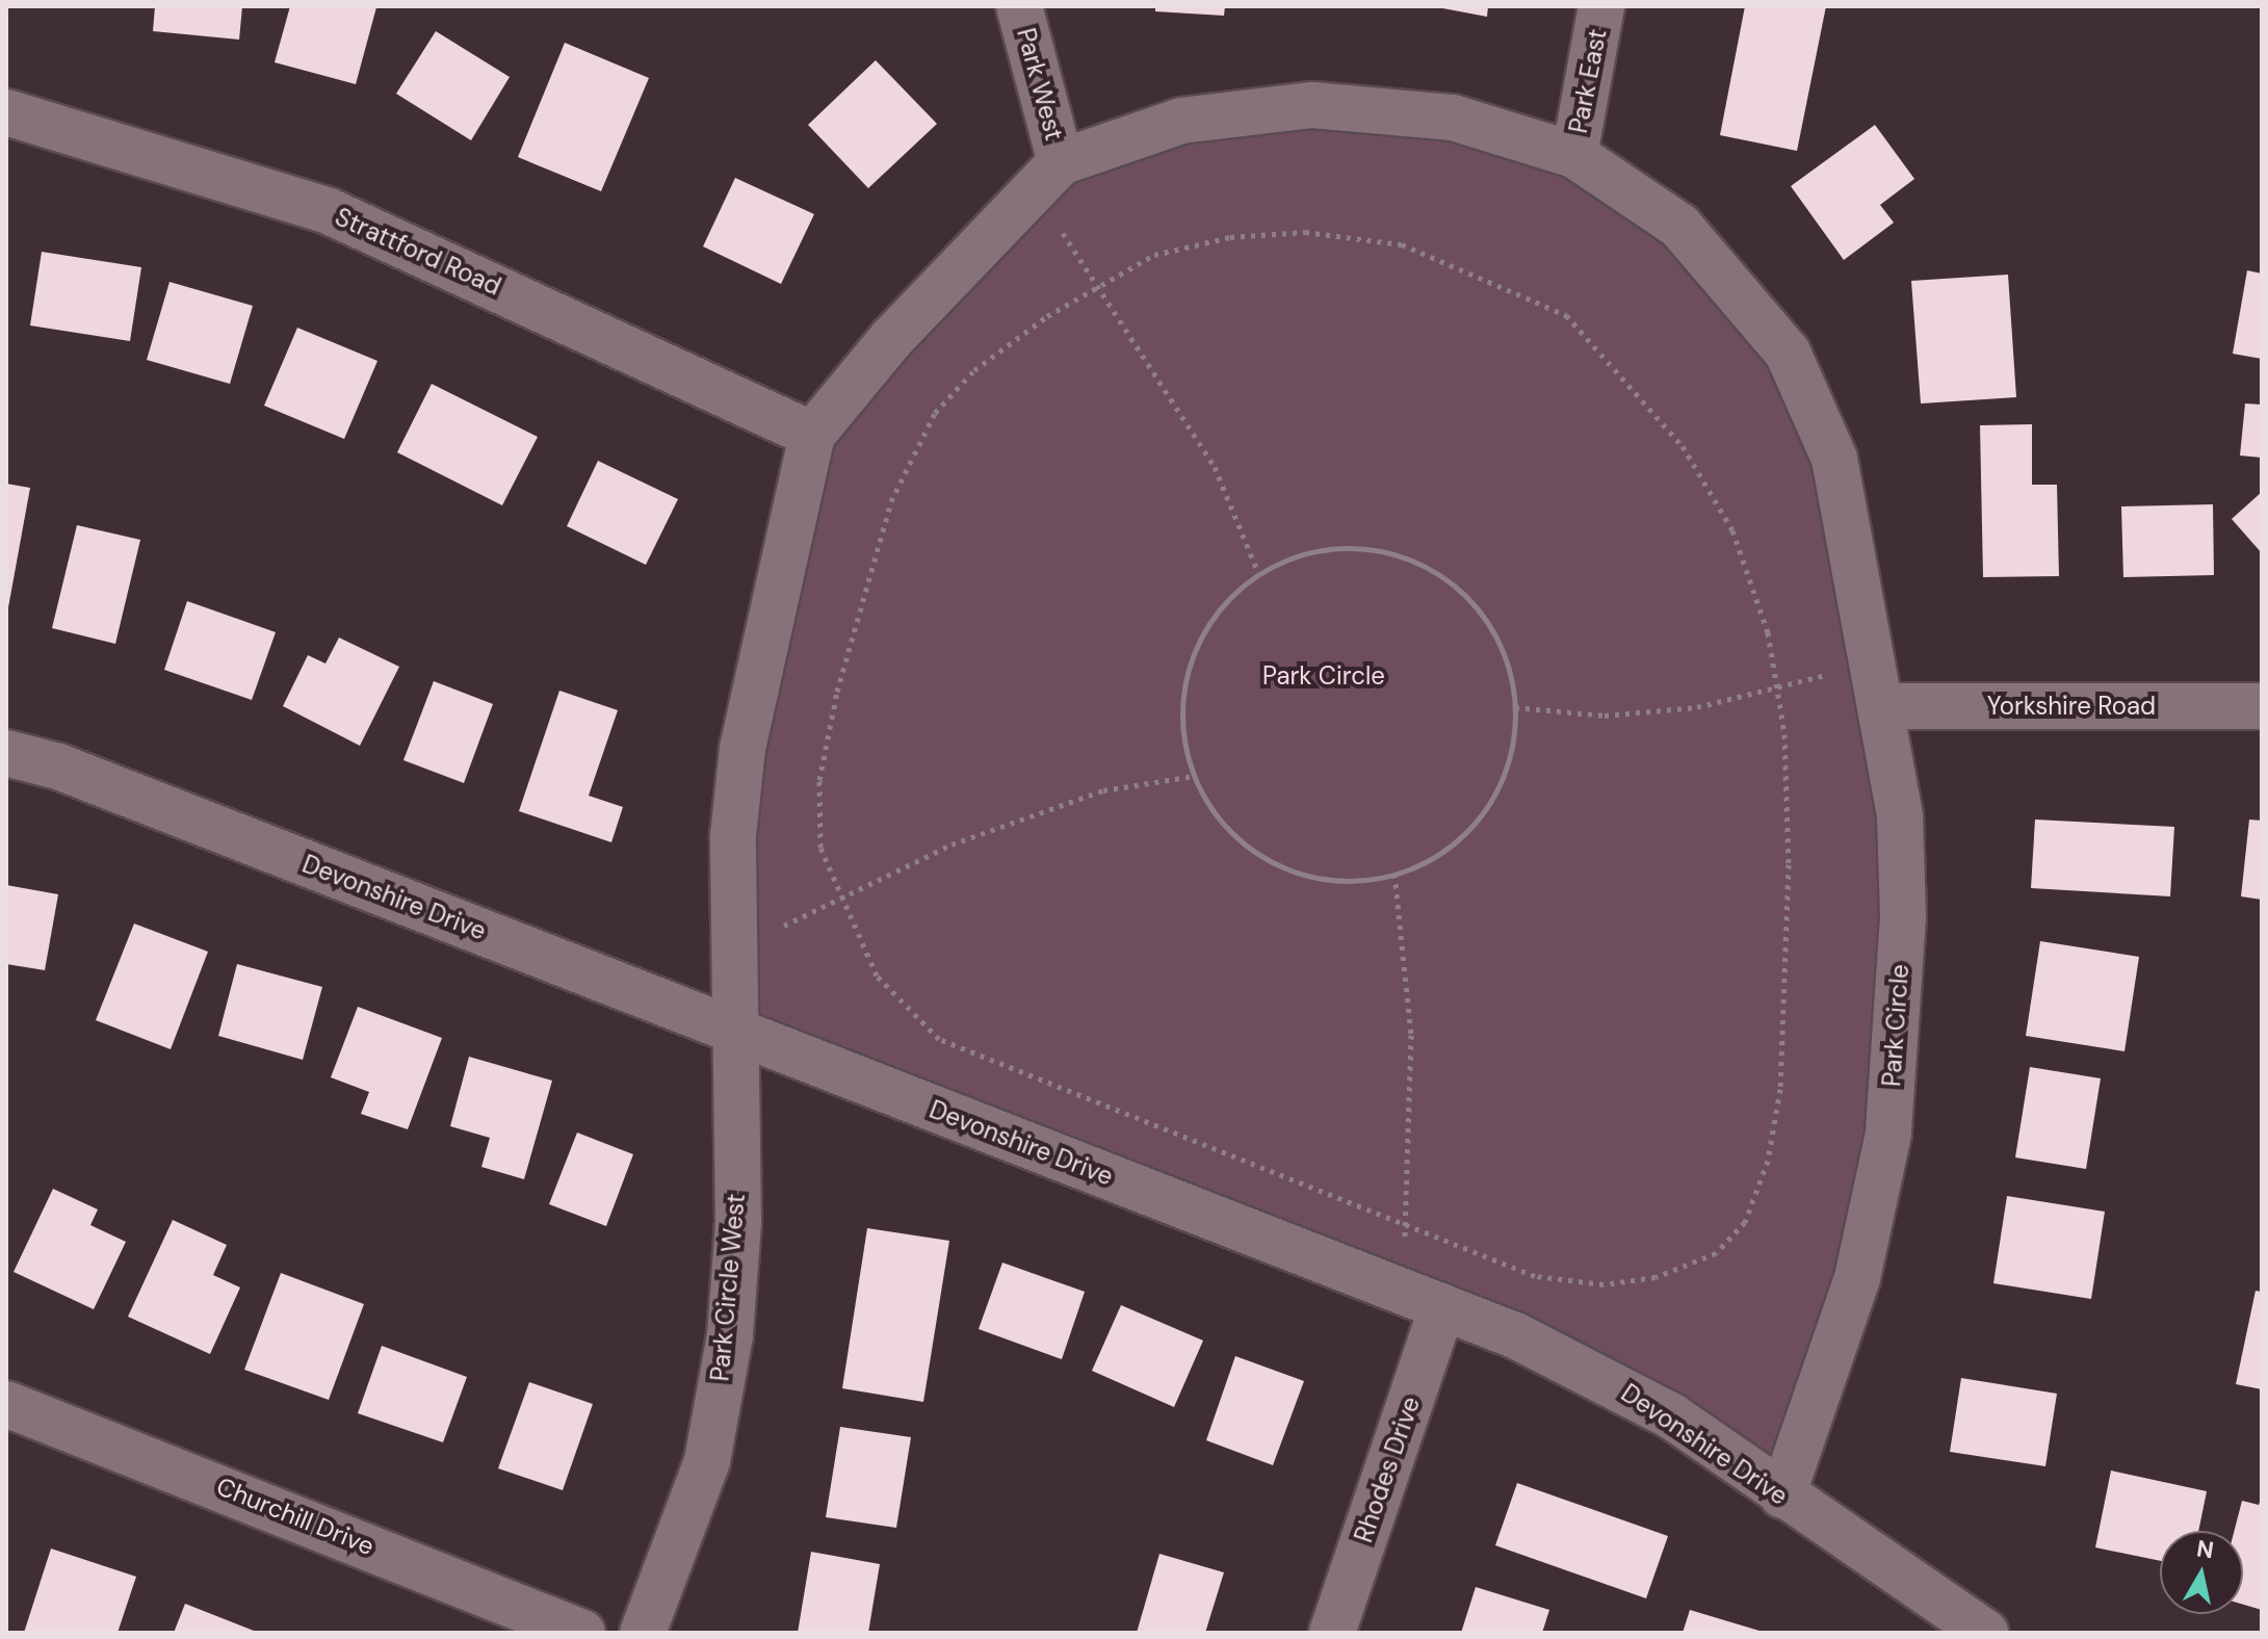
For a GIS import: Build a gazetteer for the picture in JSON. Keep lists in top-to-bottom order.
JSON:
{
  "streets": {
    "street": [
      "Park East",
      "Park West",
      "Strattford Road",
      "Yorkshire Road",
      "Devonshire Drive",
      "Park Circle",
      "Park Circle West",
      "Rhodes Drive",
      "Churchill Drive"
    ]
  },
  "crossings": [
    ["Park East", "Park Circle"],
    ["Park West", "Park Circle"],
    ["Strattford Road", "Park Circle"],
    ["Yorkshire Road", "Park Circle"],
    ["Devonshire Drive", "Park Circle"],
    ["Devonshire Drive", "Park Circle West"],
    ["Devonshire Drive", "Rhodes Drive"],
    ["Park Circle", "Park Circle West"]
  ],
  "parks": ["Park Circle"],
  "north": "top"
}
